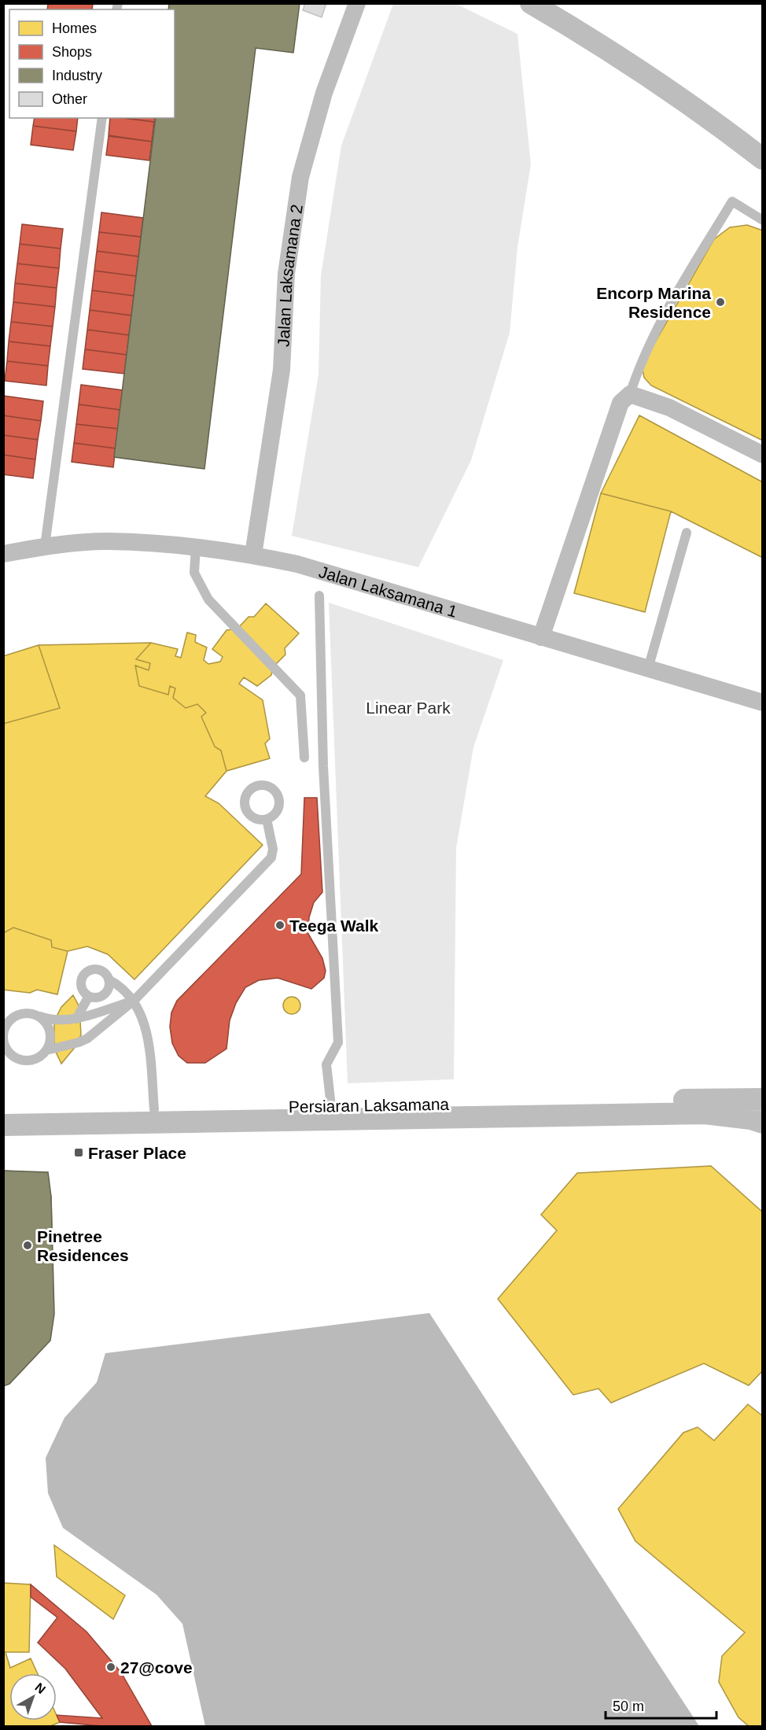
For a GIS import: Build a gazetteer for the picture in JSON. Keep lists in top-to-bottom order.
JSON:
{
  "streets": {
    "street": ["Jalan Laksamana 2", "Jalan Laksamana 1", "Persiaran Laksamana"]
  },
  "crossings": [
    ["Jalan Laksamana 2", "Jalan Laksamana 1"]
  ],
  "parks": ["Linear Park"],
  "places": {
    "other": [
      "Encorp Marina Residence",
      "Teega Walk",
      "Pinetree Residences",
      "27@cove"
    ],
    "transit": ["Fraser Place"]
  },
  "legend": [
    "Homes",
    "Shops",
    "Industry",
    "Other"
  ],
  "scale_bar": "50 m",
  "north": "top right"
}
